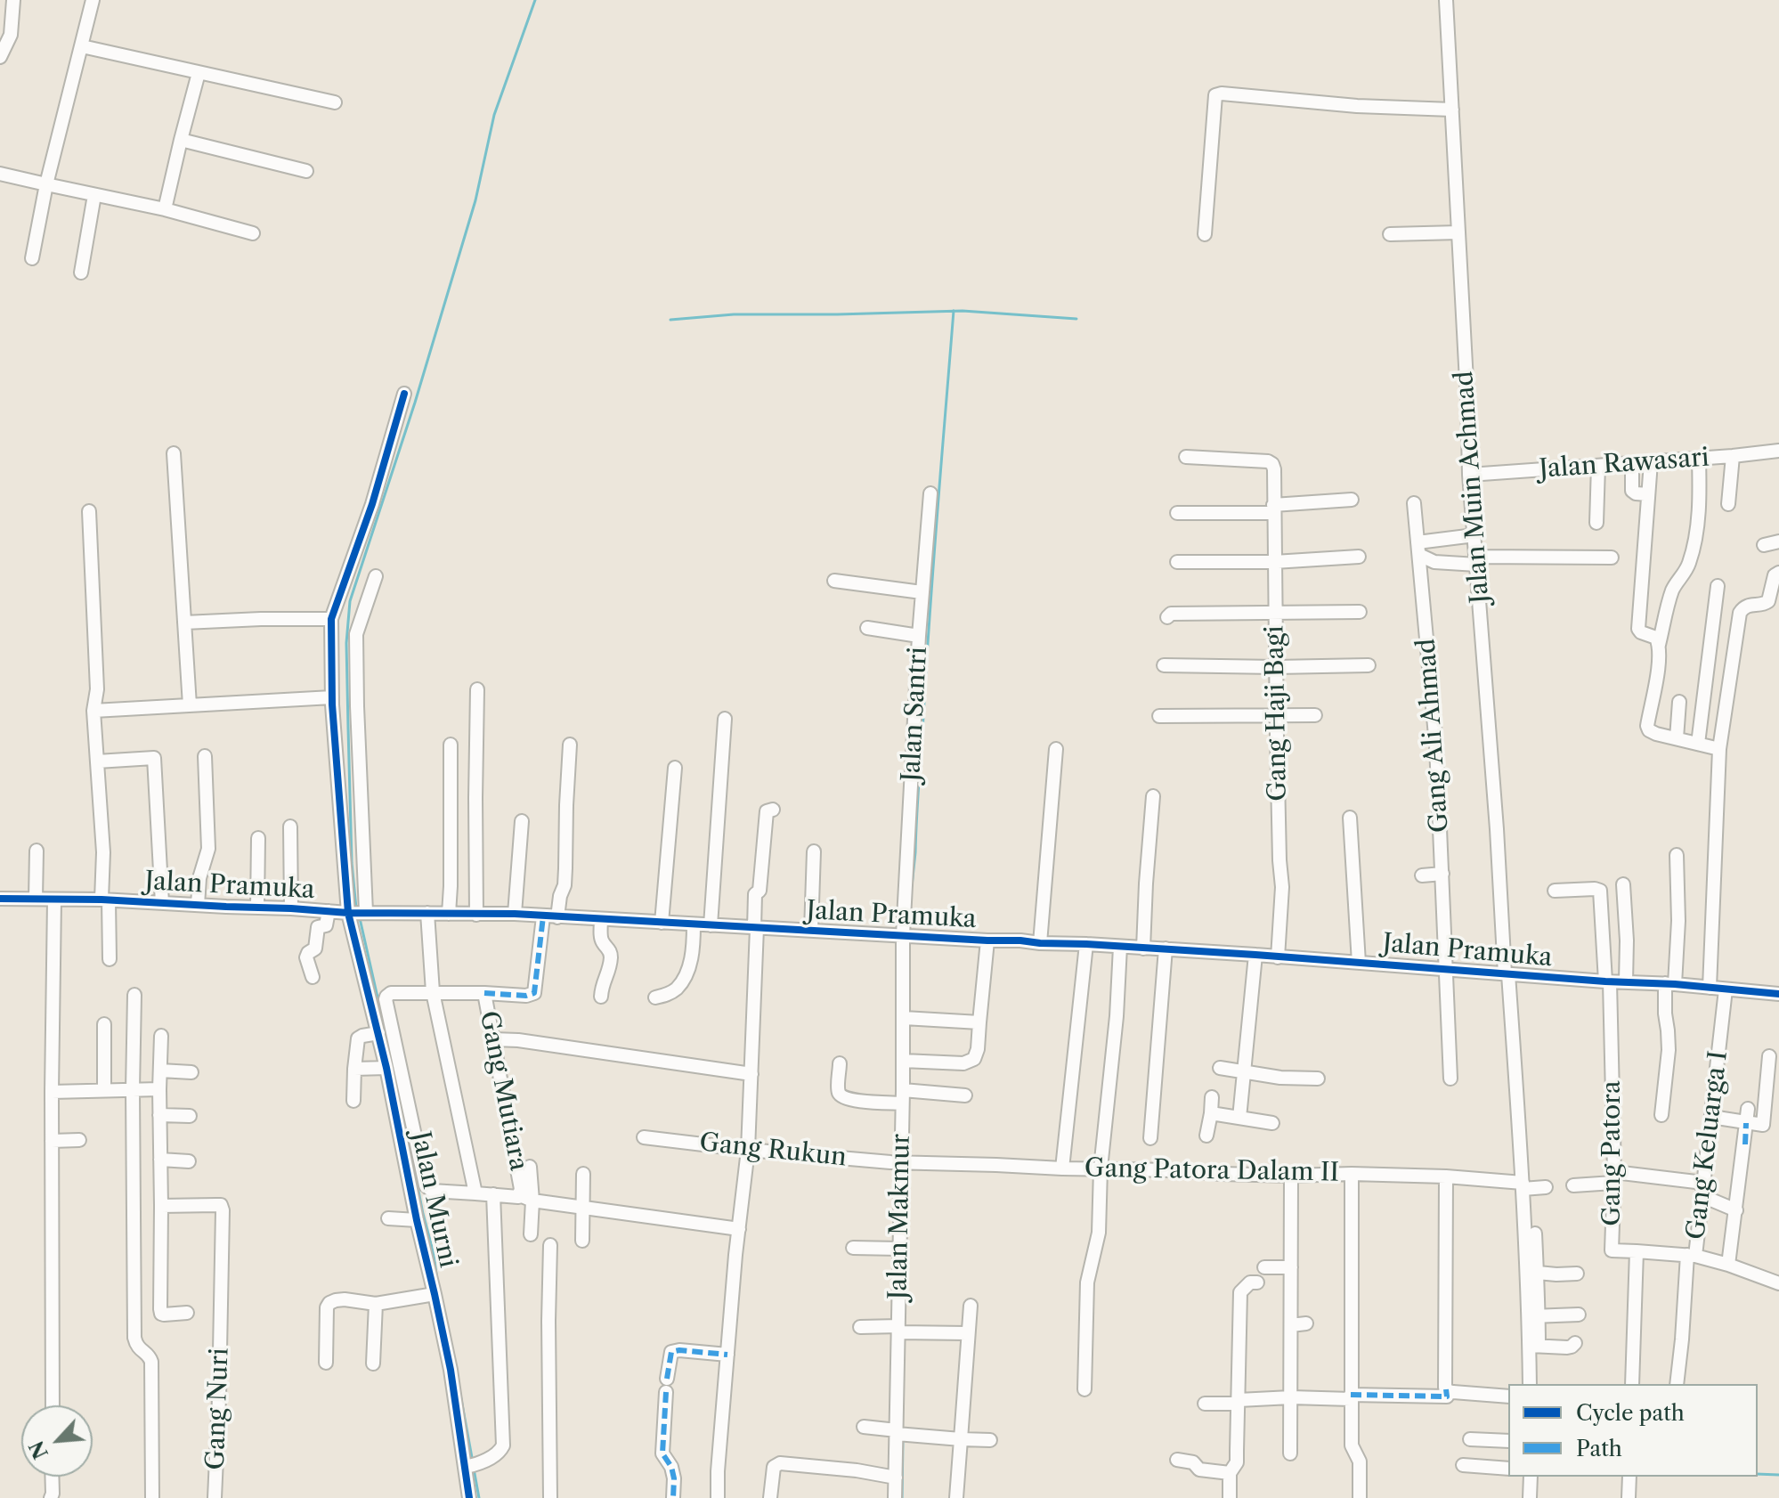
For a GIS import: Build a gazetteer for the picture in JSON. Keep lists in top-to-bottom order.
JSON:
{
  "streets": {
    "street": [
      "Jalan Rawasari",
      "Jalan Muin Achmad",
      "Gang Haji Bagi",
      "Jalan Santri",
      "Gang Ali Ahmad",
      "Jalan Pramuka",
      "Gang Mutiara",
      "Gang Keluarga I",
      "Gang Rukun",
      "Gang Patora",
      "Gang Patora Dalam II",
      "Jalan Murni",
      "Jalan Makmur",
      "Gang Nuri"
    ]
  },
  "crossings": [
    ["Jalan Rawasari", "Jalan Muin Achmad"],
    ["Jalan Muin Achmad", "Jalan Pramuka"],
    ["Gang Haji Bagi", "Jalan Pramuka"],
    ["Jalan Santri", "Jalan Pramuka"],
    ["Jalan Santri", "Jalan Makmur"],
    ["Gang Ali Ahmad", "Jalan Pramuka"],
    ["Jalan Pramuka", "Gang Mutiara"],
    ["Jalan Pramuka", "Gang Keluarga I"],
    ["Jalan Pramuka", "Gang Patora"],
    ["Jalan Pramuka", "Jalan Murni"],
    ["Jalan Pramuka", "Jalan Makmur"],
    ["Gang Mutiara", "Jalan Murni"],
    ["Gang Rukun", "Gang Patora Dalam II"],
    ["Gang Rukun", "Jalan Makmur"],
    ["Gang Patora Dalam II", "Jalan Makmur"]
  ],
  "legend": ["Cycle path", "Path"],
  "north": "bottom left"
}
